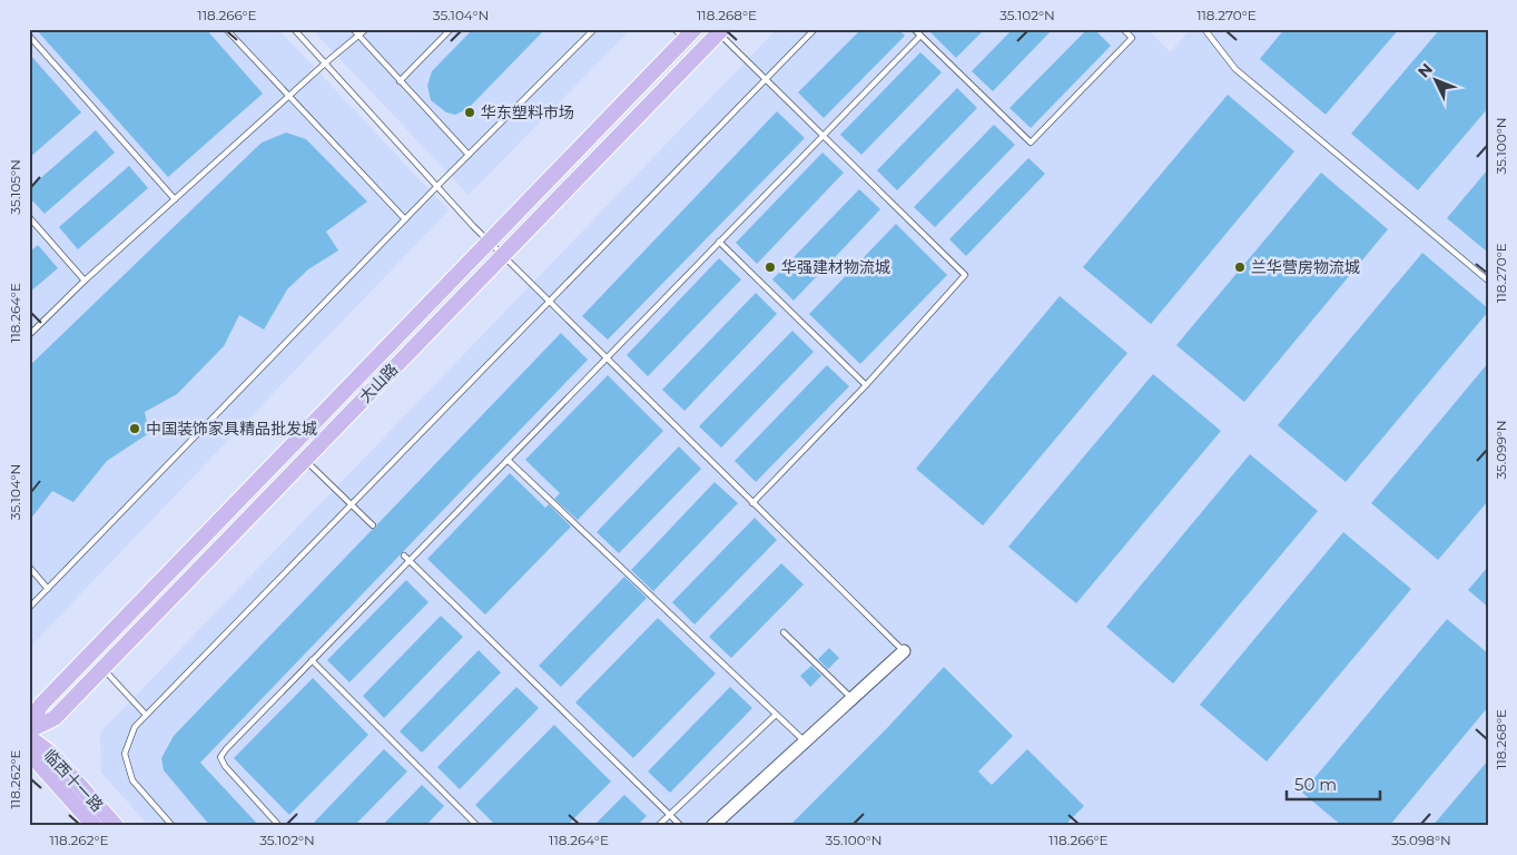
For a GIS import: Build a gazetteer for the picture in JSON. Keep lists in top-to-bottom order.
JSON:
{
  "streets": {
    "main road": ["大山路", "临西十一路"]
  },
  "places": [
    "华东塑料市场",
    "华强建材物流城",
    "兰华营房物流城",
    "中国装饰家具精品批发城"
  ],
  "scale_bar": "50 m",
  "north": "top left",
  "coordinates": [
    "118.266°E",
    "35.104°N",
    "118.268°E",
    "35.102°N",
    "118.270°E",
    "35.100°N",
    "35.105°N",
    "118.264°E",
    "35.099°N",
    "118.262°E",
    "35.098°N"
  ]
}
